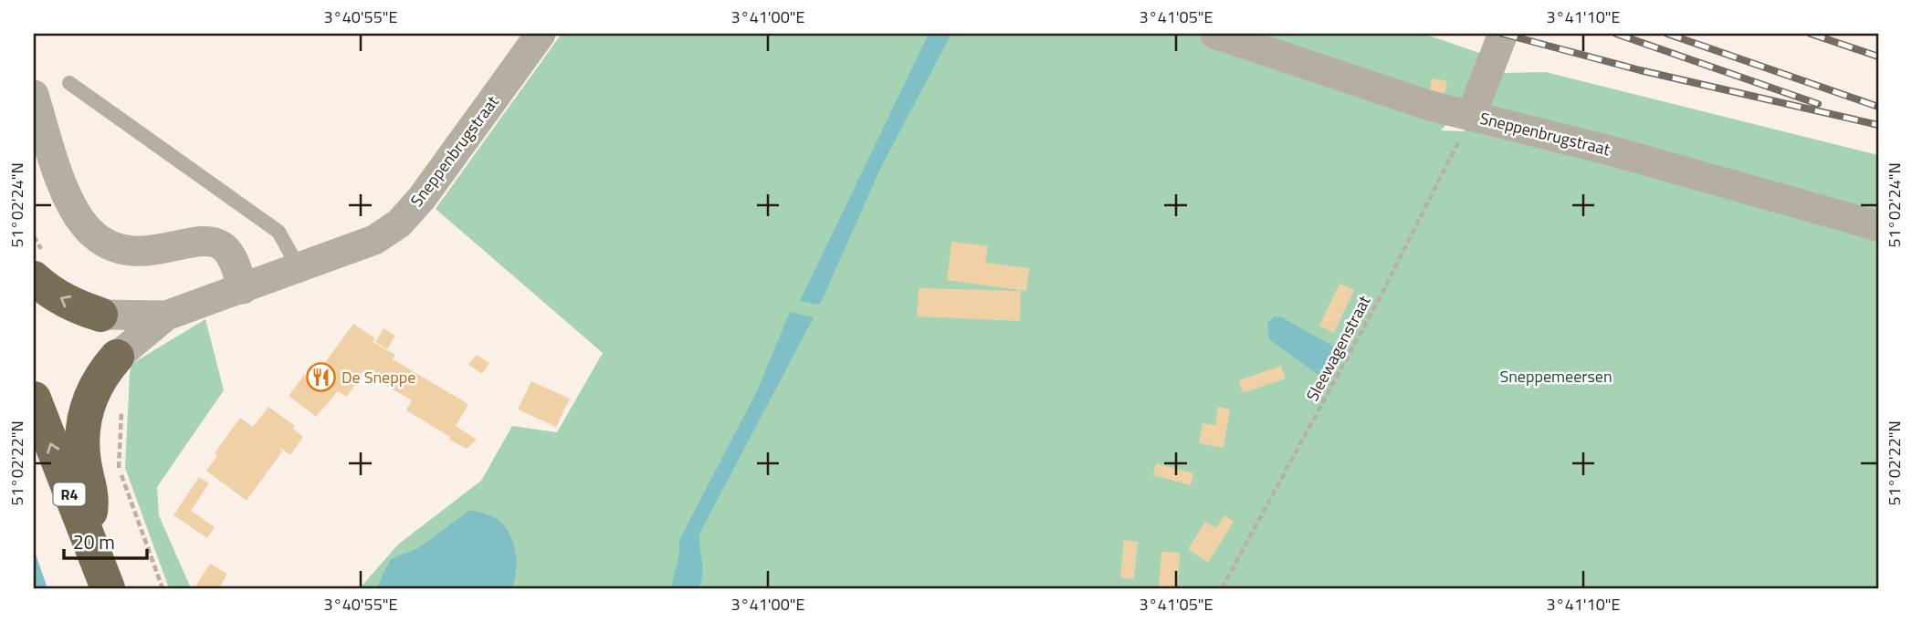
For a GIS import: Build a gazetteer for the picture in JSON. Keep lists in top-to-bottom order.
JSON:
{
  "streets": {
    "highway": ["R4"],
    "street": ["Sneppenbrugstraat"],
    "path": ["Sleewagenstraat"]
  },
  "crossings": [
    ["Sneppenbrugstraat", "Sleewagenstraat"]
  ],
  "parks": ["Sneppemeersen"],
  "places": {
    "restaurant": ["De Sneppe"]
  },
  "scale_bar": "20 m",
  "coordinates": [
    "3°40'55\"E",
    "3°41'00\"E",
    "3°41'05\"E",
    "3°41'10\"E",
    "51°02'24\"N",
    "51°02'22\"N"
  ]
}
